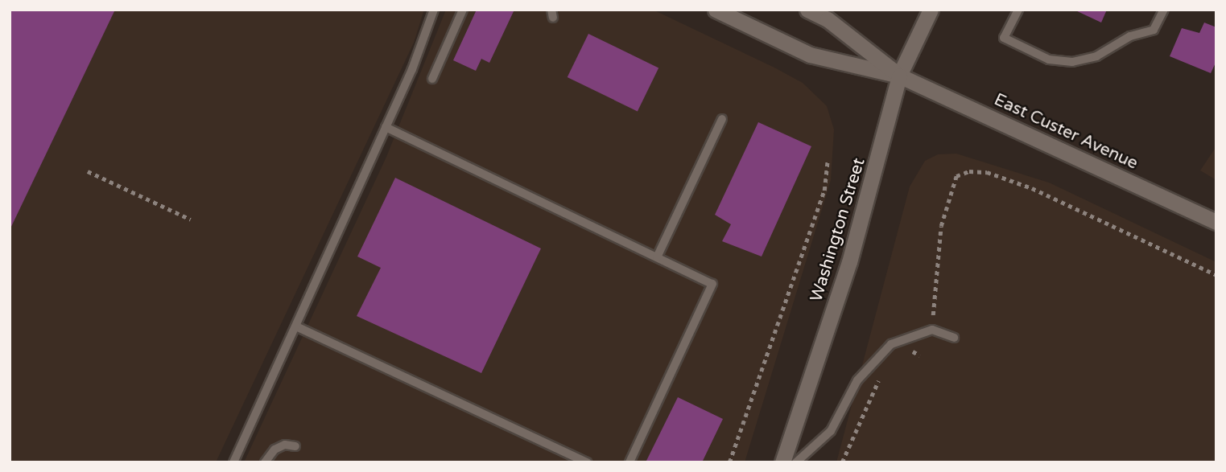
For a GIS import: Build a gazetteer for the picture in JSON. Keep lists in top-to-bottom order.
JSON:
{
  "streets": {
    "main road": ["East Custer Avenue", "Washington Street"]
  },
  "crossings": [
    ["East Custer Avenue", "Washington Street"]
  ]
}
